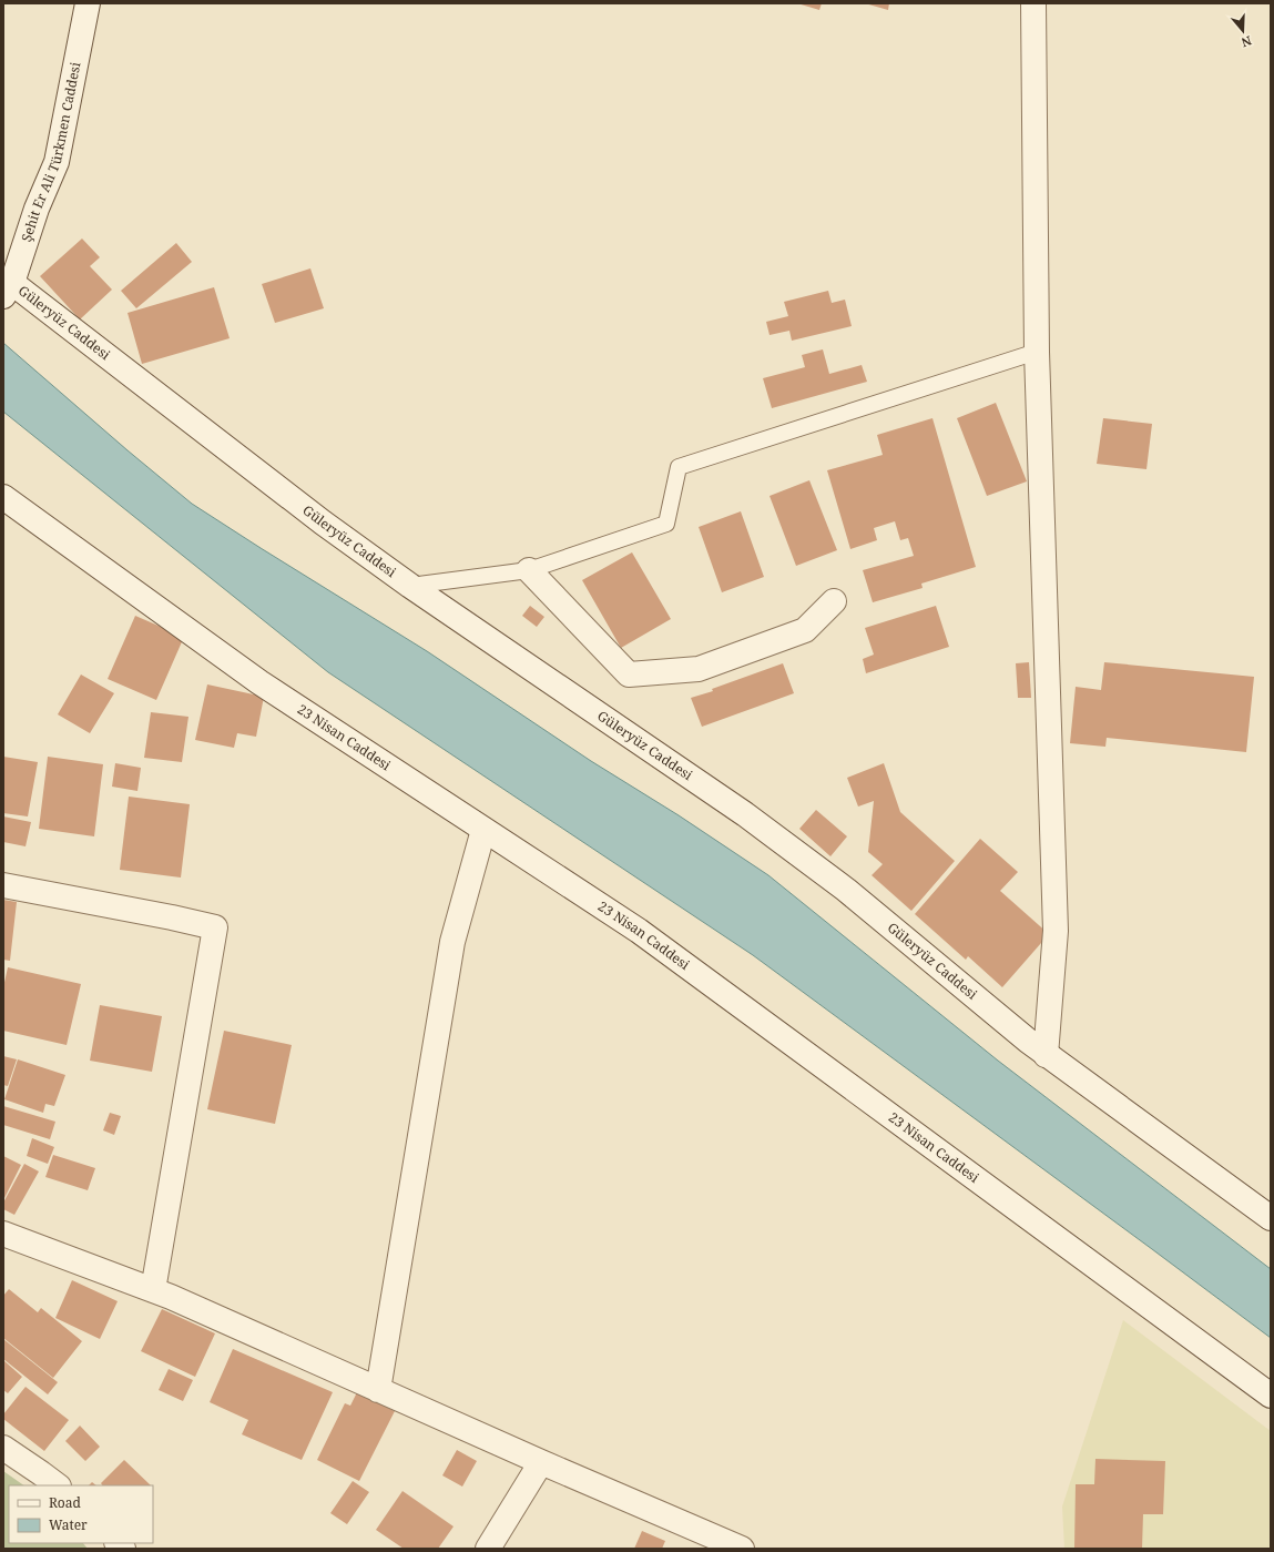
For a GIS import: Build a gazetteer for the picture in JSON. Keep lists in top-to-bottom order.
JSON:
{
  "streets": {
    "street": ["Şehit Er Ali Türkmen Caddesi", "Güleryüz Caddesi", "23 Nisan Caddesi"]
  },
  "crossings": [
    ["Şehit Er Ali Türkmen Caddesi", "Güleryüz Caddesi"]
  ],
  "legend": ["Road", "Water"],
  "north": "bottom"
}
